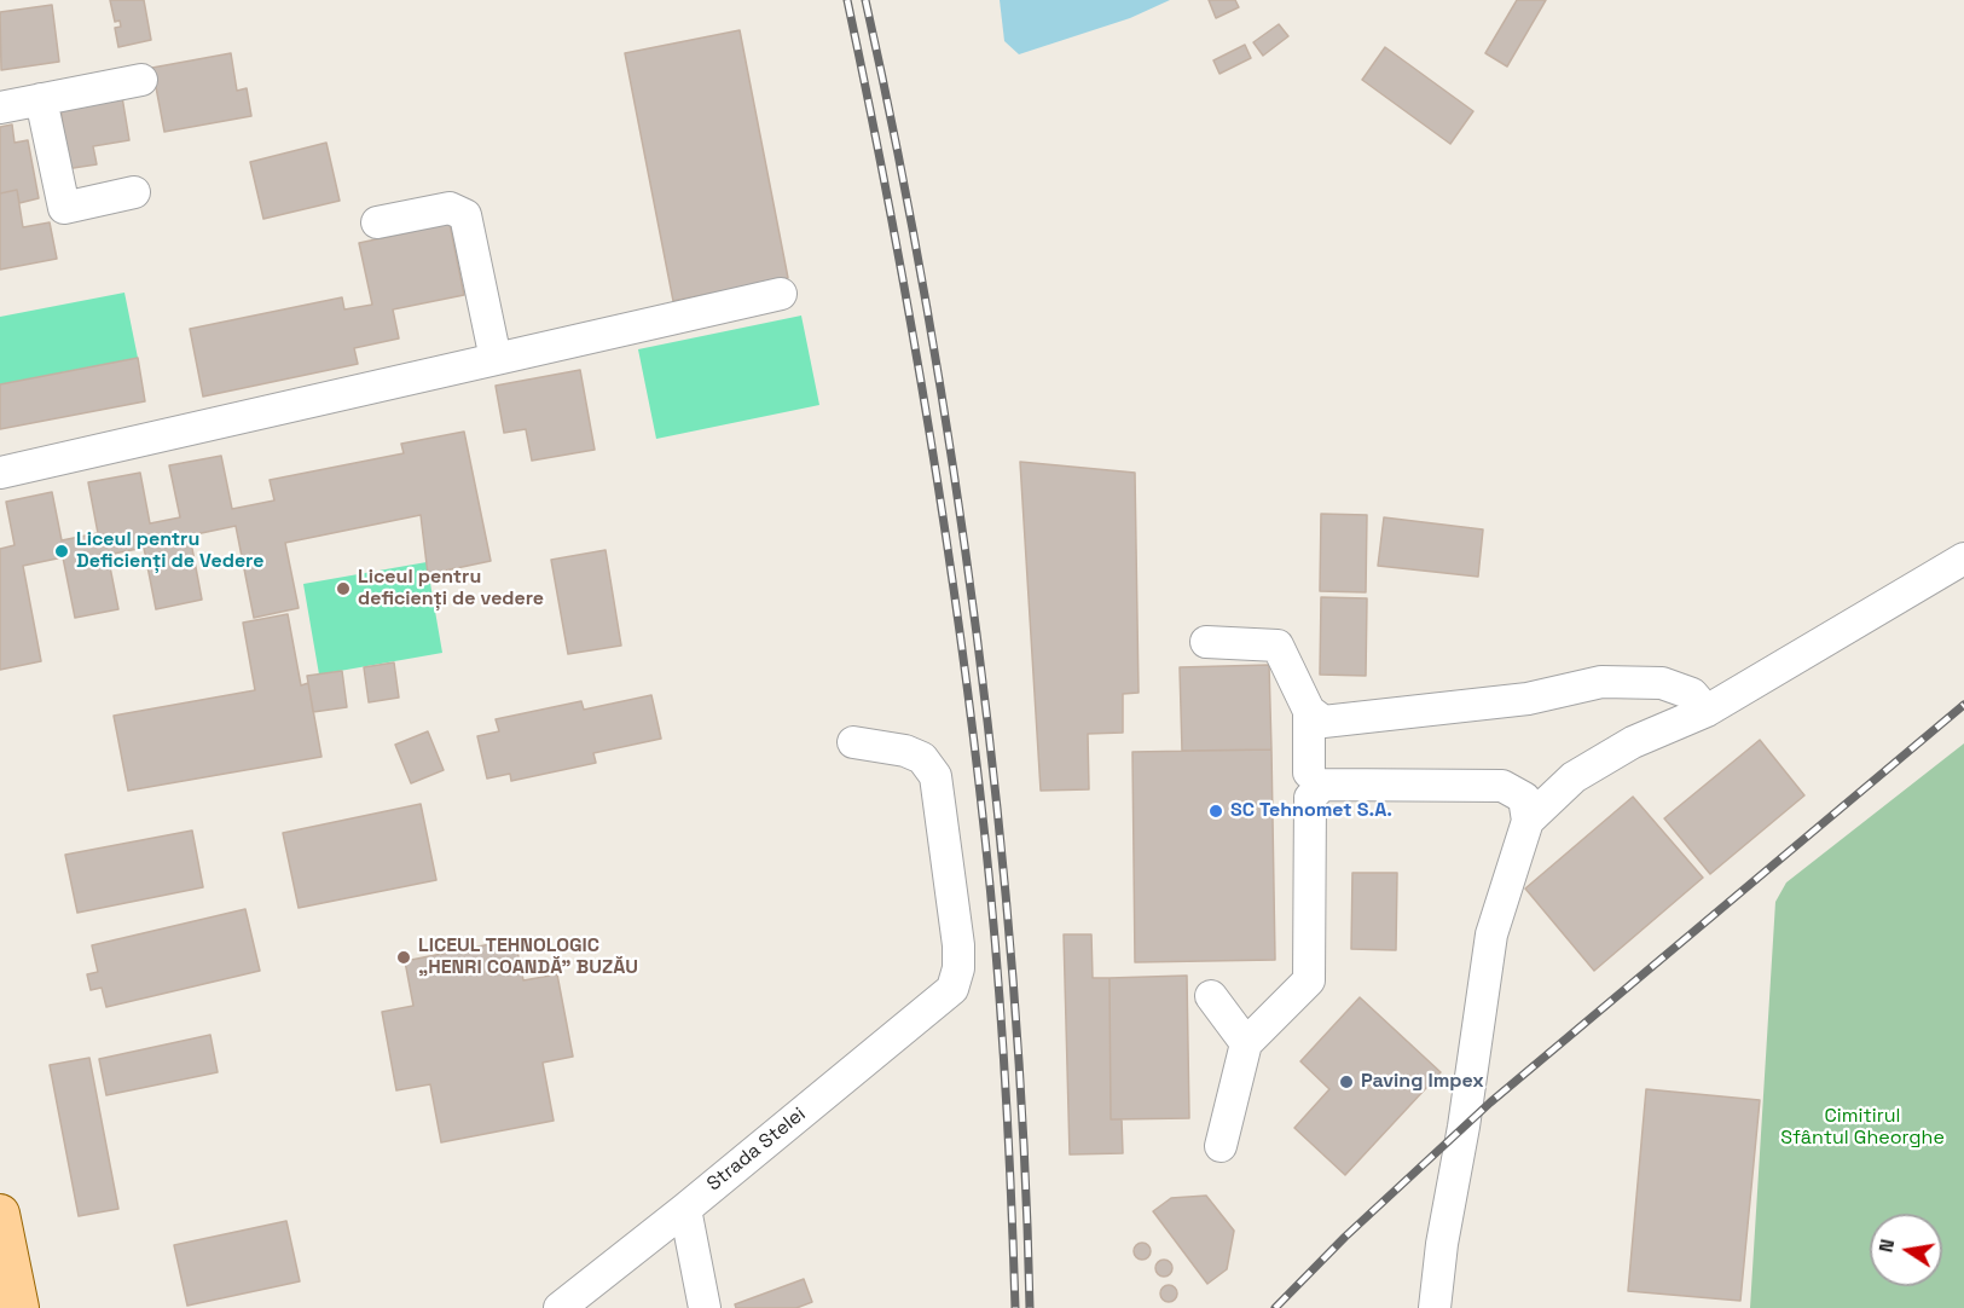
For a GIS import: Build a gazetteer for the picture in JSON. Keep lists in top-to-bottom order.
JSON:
{
  "streets": {
    "street": ["Strada Stelei"]
  },
  "parks": ["Cimitirul Sfântul Gheorghe"],
  "places": [
    "Liceul pentru Deficienți de Vedere",
    "Liceul pentru deficienți de vedere",
    "SC Tehnomet S.A.",
    "LICEUL TEHNOLOGIC „HENRI COANDĂ” BUZĂU",
    "Paving Impex"
  ],
  "north": "left"
}
